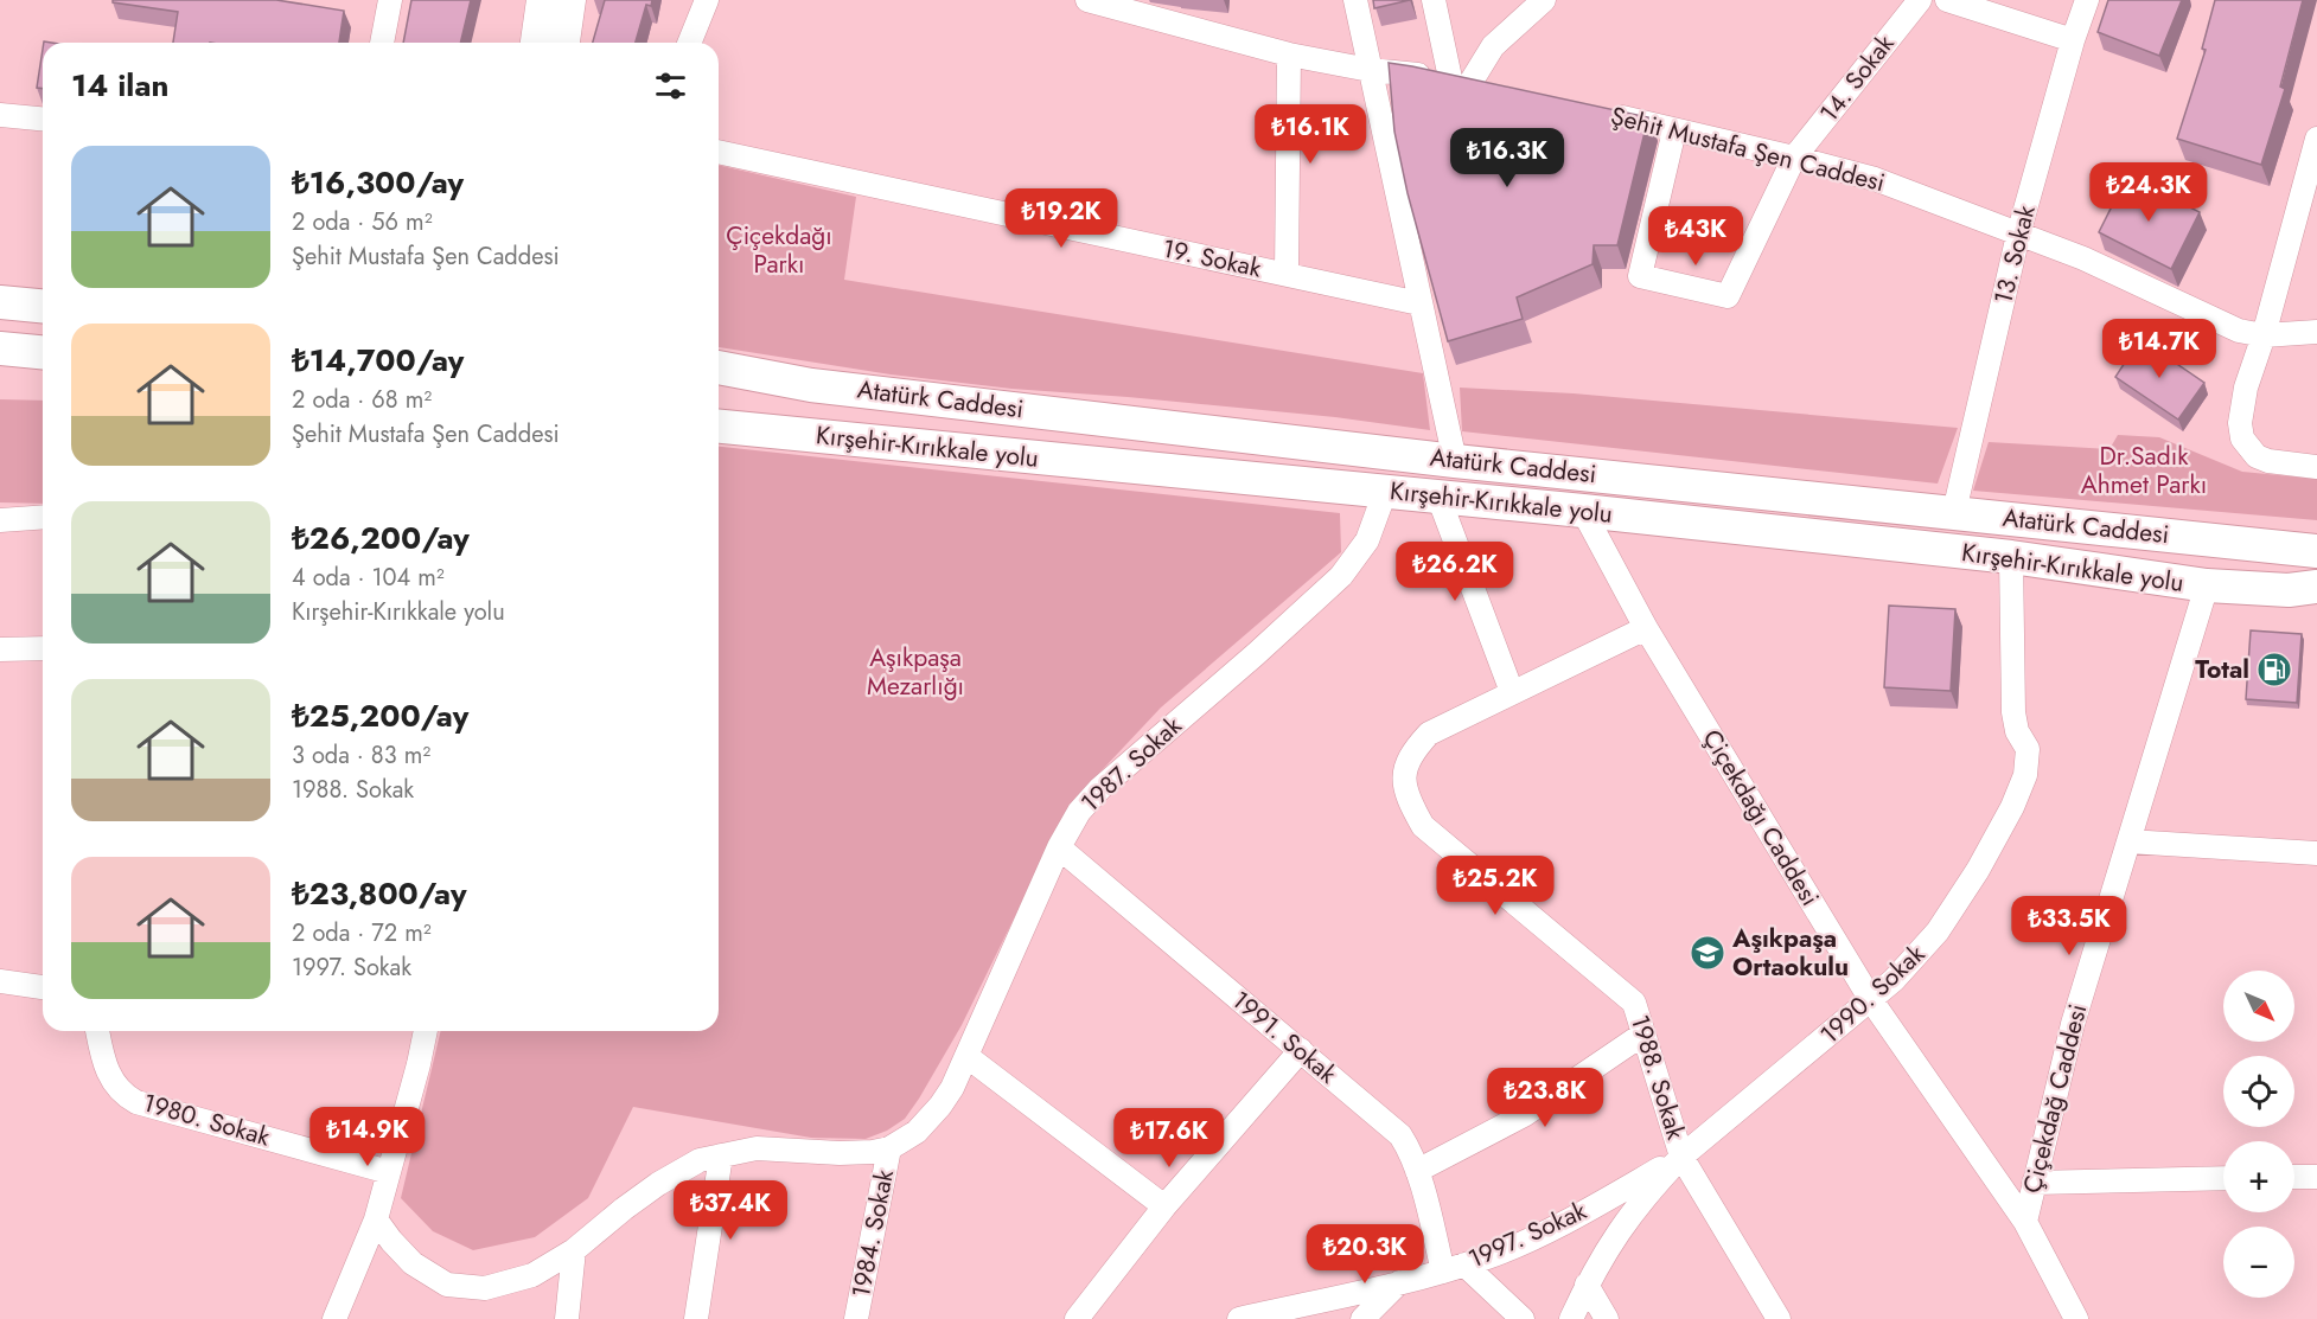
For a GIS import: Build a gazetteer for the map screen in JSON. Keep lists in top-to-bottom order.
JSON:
{
  "streets": {
    "highway": ["Atatürk Caddesi", "Kırşehir-Kırıkkale yolu"],
    "street": [
      "14. Sokak",
      "Şehit Mustafa Şen Caddesi",
      "13. Sokak",
      "19. Sokak",
      "1987. Sokak",
      "Çiçekdağı Caddesi",
      "1990. Sokak",
      "1991. Sokak",
      "1988. Sokak",
      "Çiçekdağ Caddesi",
      "1980. Sokak",
      "1984. Sokak",
      "1997. Sokak"
    ]
  },
  "crossings": [
    ["14. Sokak", "Şehit Mustafa Şen Caddesi"],
    ["Şehit Mustafa Şen Caddesi", "13. Sokak"],
    ["13. Sokak", "Atatürk Caddesi"],
    ["Kırşehir-Kırıkkale yolu", "1987. Sokak"],
    ["Kırşehir-Kırıkkale yolu", "Çiçekdağı Caddesi"],
    ["Kırşehir-Kırıkkale yolu", "1990. Sokak"],
    ["Kırşehir-Kırıkkale yolu", "Çiçekdağ Caddesi"],
    ["1987. Sokak", "1991. Sokak"],
    ["1987. Sokak", "1984. Sokak"],
    ["Çiçekdağı Caddesi", "1990. Sokak"],
    ["Çiçekdağı Caddesi", "1988. Sokak"],
    ["Çiçekdağı Caddesi", "Çiçekdağ Caddesi"],
    ["1990. Sokak", "1988. Sokak"],
    ["1990. Sokak", "1997. Sokak"],
    ["1991. Sokak", "1997. Sokak"],
    ["1988. Sokak", "1997. Sokak"]
  ],
  "parks": ["Çiçekdağı Parkı", "Dr.Sadık Ahmet Parkı", "Aşıkpaşa Mezarlığı"],
  "places": {
    "fuel station": ["Total"],
    "school or university": ["Aşıkpaşa Ortaokulu"]
  },
  "north": "bottom right",
  "page": {
    "heading": "14 ilan",
    "price": [
      "₺16.1K",
      "₺16.3K",
      "₺24.3K",
      "₺19.2K",
      "₺43K",
      "₺14.7K",
      "₺26.2K",
      "₺25.2K",
      "₺33.5K",
      "₺23.8K",
      "₺14.9K",
      "₺17.6K",
      "₺37.4K",
      "₺20.3K"
    ],
    "list": [
      {
        "name": "₺16,300/ay",
        "note": "2 oda · 56 m² · Şehit Mustafa Şen Caddesi"
      },
      {
        "name": "₺14,700/ay",
        "note": "2 oda · 68 m² · Şehit Mustafa Şen Caddesi"
      },
      {
        "name": "₺26,200/ay",
        "note": "4 oda · 104 m² · Kırşehir-Kırıkkale yolu"
      },
      {
        "name": "₺25,200/ay",
        "note": "3 oda · 83 m² · 1988. Sokak"
      },
      {
        "name": "₺23,800/ay",
        "note": "2 oda · 72 m² · 1997. Sokak"
      }
    ],
    "map_buttons": ["+", "−"]
  }
}
